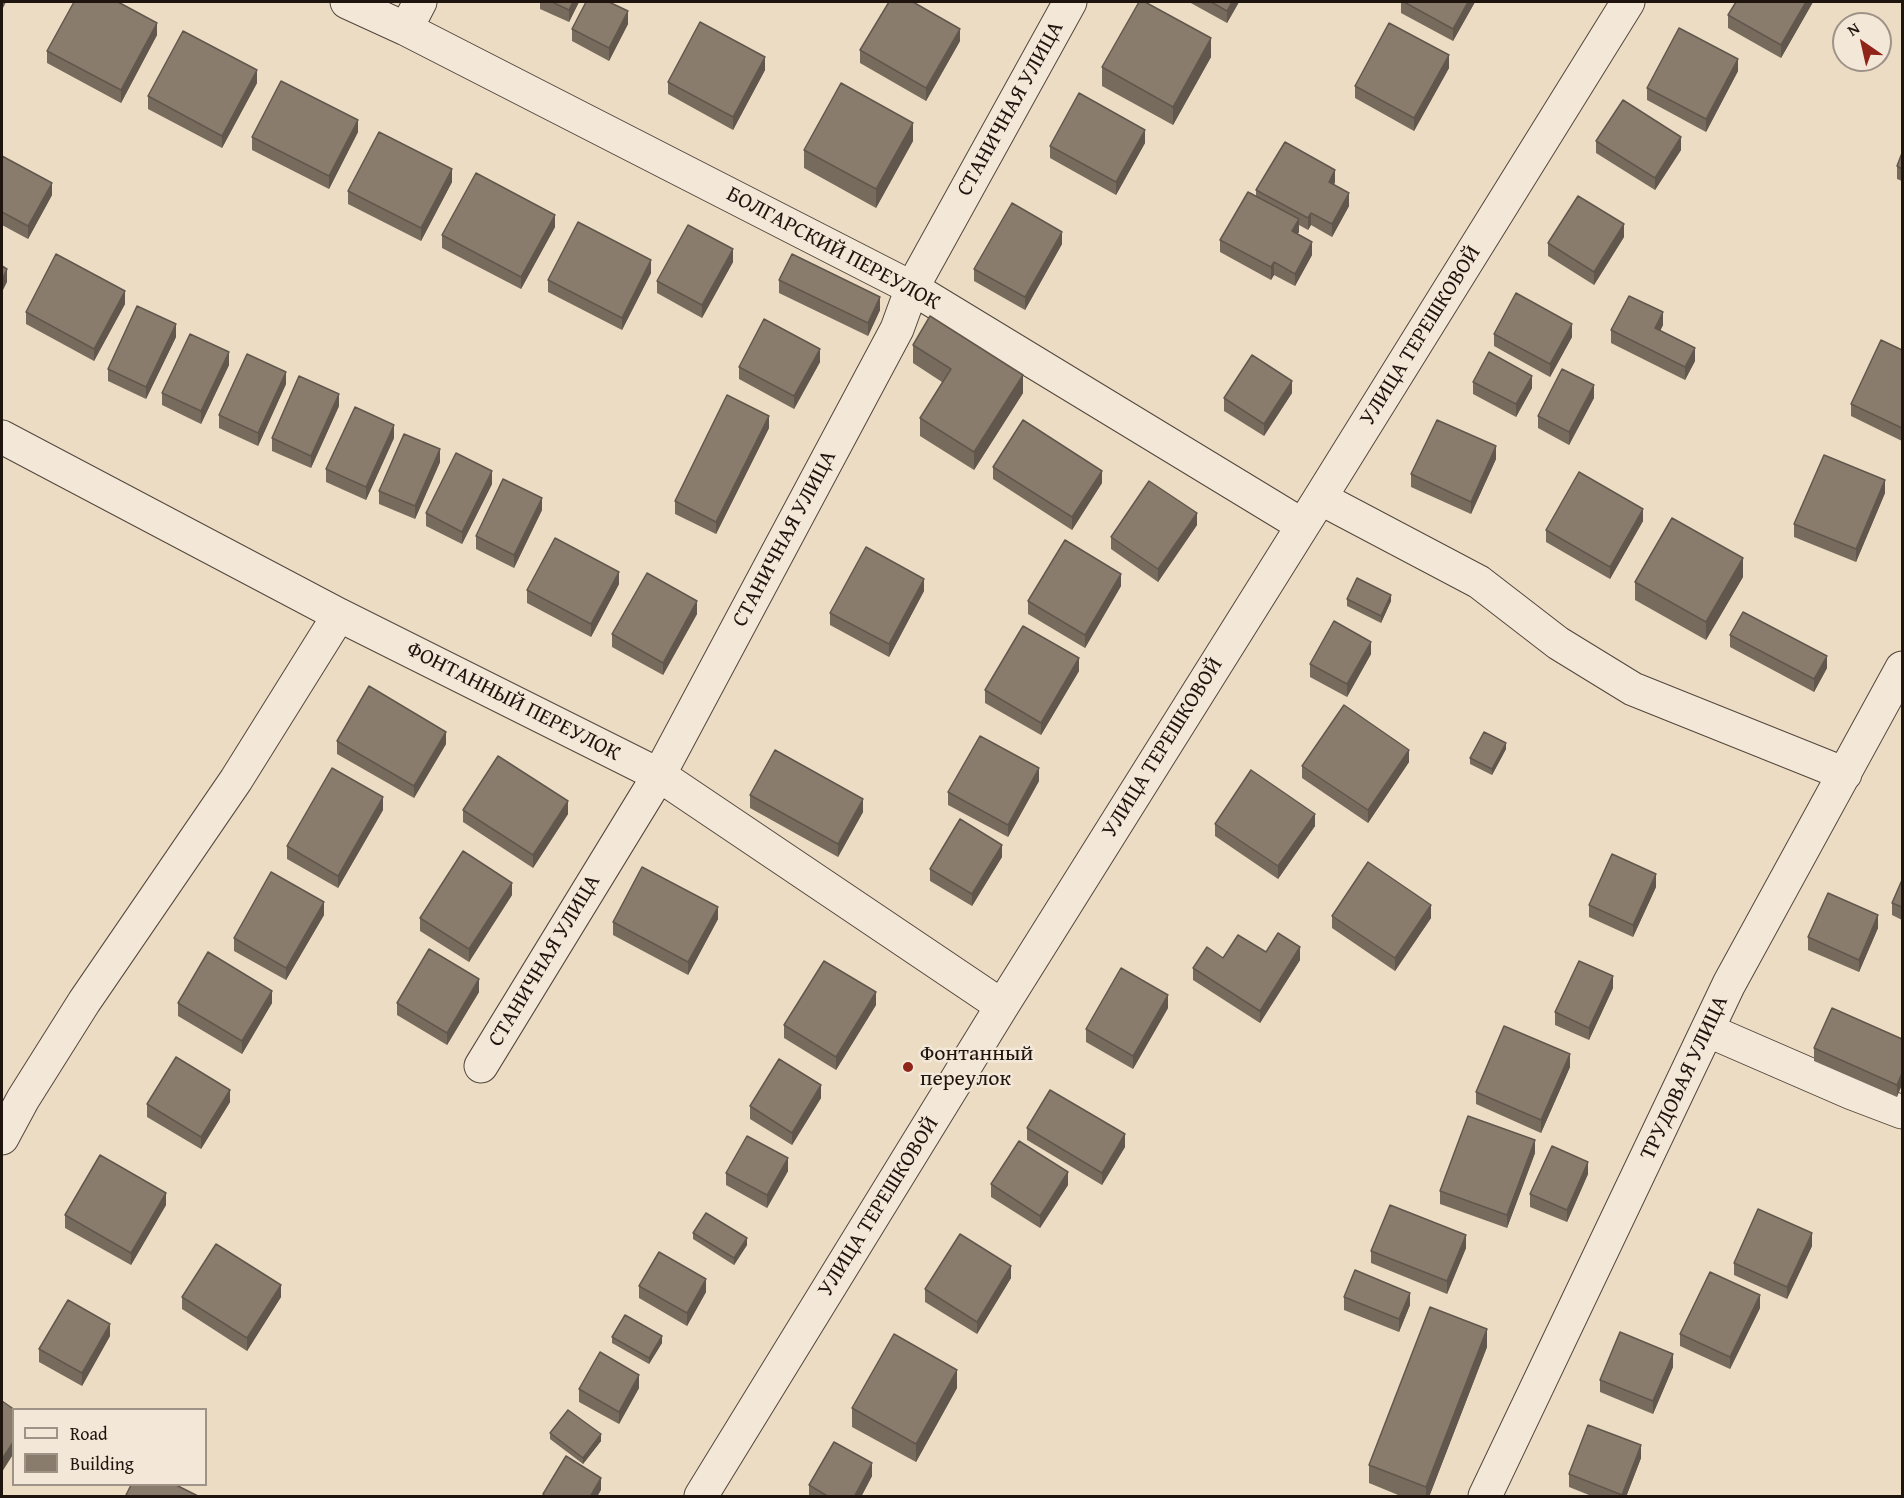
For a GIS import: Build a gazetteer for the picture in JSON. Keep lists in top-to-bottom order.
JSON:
{
  "streets": {
    "street": [
      "СТАНИЧНАЯ УЛИЦА",
      "БОЛГАРСКИЙ ПЕРЕУЛОК",
      "УЛИЦА ТЕРЕШКОВОЙ",
      "ФОНТАННЫЙ ПЕРЕУЛОК",
      "ТРУДОВАЯ УЛИЦА"
    ]
  },
  "crossings": [
    ["СТАНИЧНАЯ УЛИЦА", "БОЛГАРСКИЙ ПЕРЕУЛОК"],
    ["СТАНИЧНАЯ УЛИЦА", "ФОНТАННЫЙ ПЕРЕУЛОК"],
    ["БОЛГАРСКИЙ ПЕРЕУЛОК", "УЛИЦА ТЕРЕШКОВОЙ"],
    ["УЛИЦА ТЕРЕШКОВОЙ", "ФОНТАННЫЙ ПЕРЕУЛОК"]
  ],
  "places": ["Фонтанный переулок"],
  "legend": ["Road", "Building"],
  "north": "top left"
}
